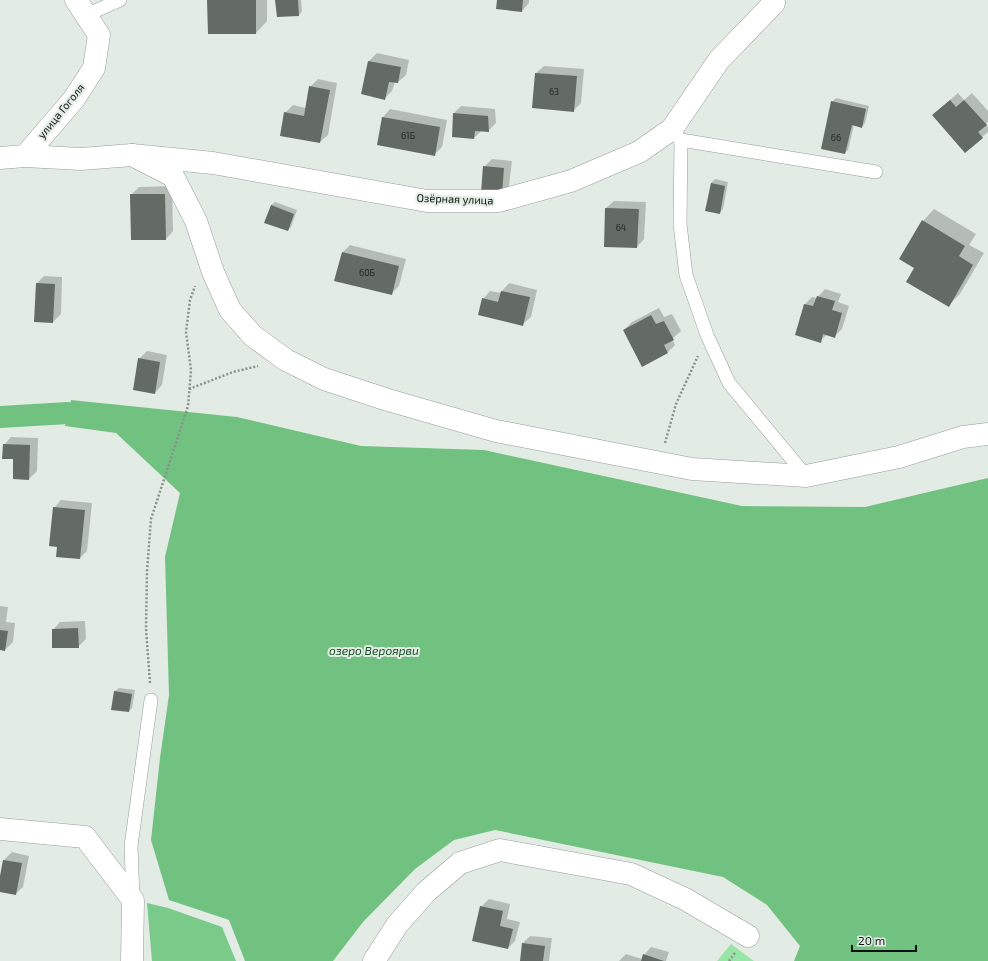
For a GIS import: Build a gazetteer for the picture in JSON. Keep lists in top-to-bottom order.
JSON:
{
  "streets": {
    "street": ["улица Гоголя", "Озёрная улица"]
  },
  "crossings": [
    ["улица Гоголя", "Озёрная улица"]
  ],
  "water": ["озеро Вероярви"],
  "house_numbers": [
    "63",
    "61Б",
    "66",
    "64",
    "60Б"
  ],
  "scale_bar": "20 m"
}
